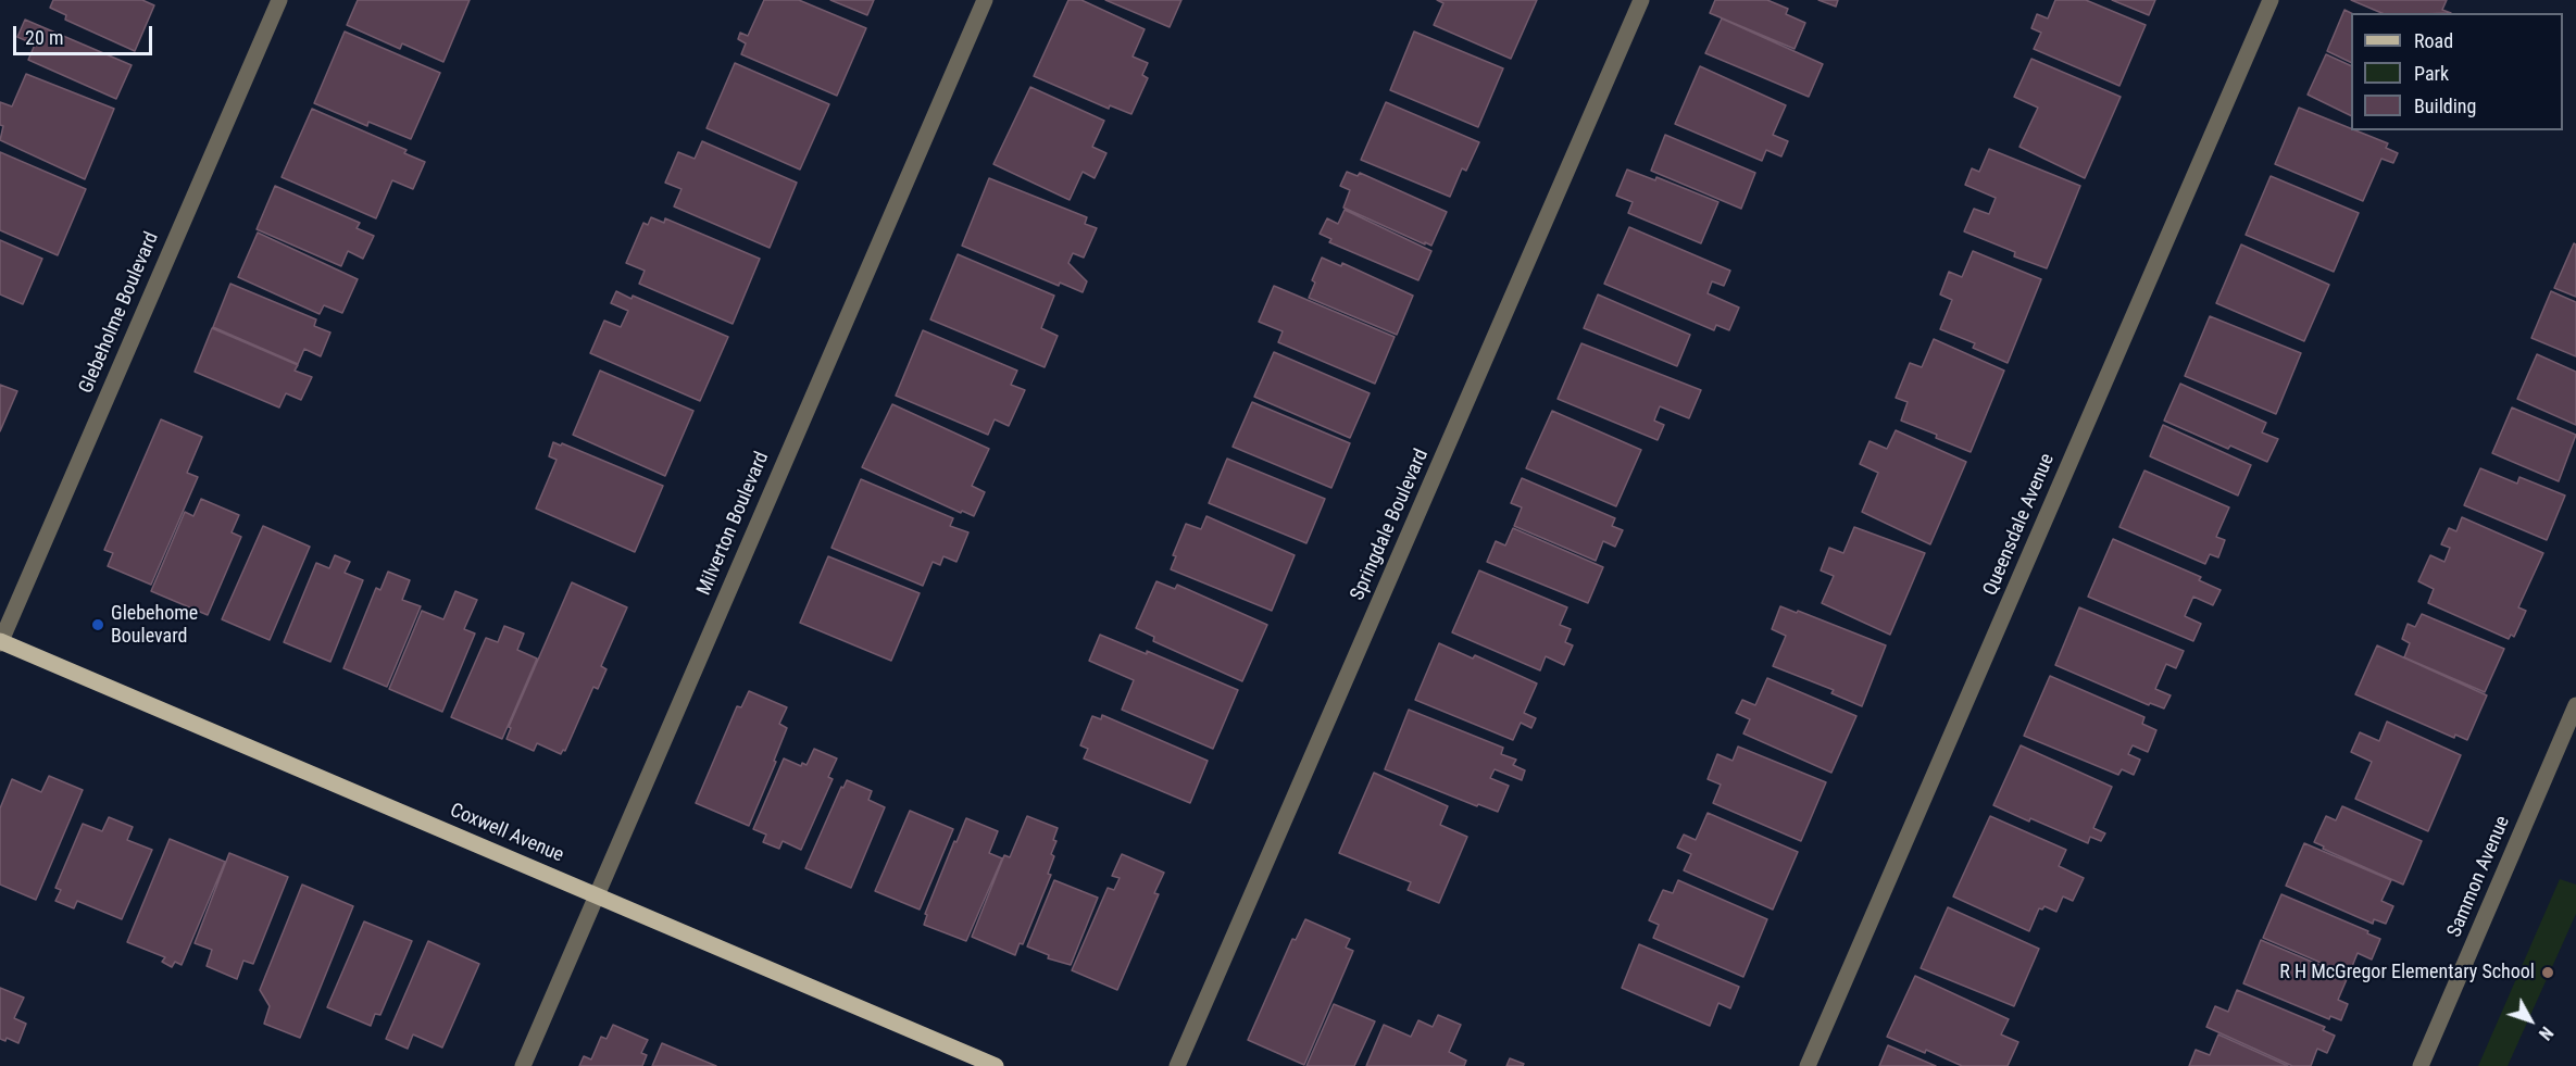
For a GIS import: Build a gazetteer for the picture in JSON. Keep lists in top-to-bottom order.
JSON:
{
  "streets": {
    "main road": ["Coxwell Avenue"],
    "street": [
      "Glebeholme Boulevard",
      "Milverton Boulevard",
      "Springdale Boulevard",
      "Queensdale Avenue",
      "Sammon Avenue"
    ]
  },
  "crossings": [
    ["Glebeholme Boulevard", "Coxwell Avenue"],
    ["Milverton Boulevard", "Coxwell Avenue"]
  ],
  "places": ["Glebehome Boulevard", "R H McGregor Elementary School"],
  "legend": ["Road", "Park", "Building"],
  "scale_bar": "20 m",
  "north": "bottom right"
}
